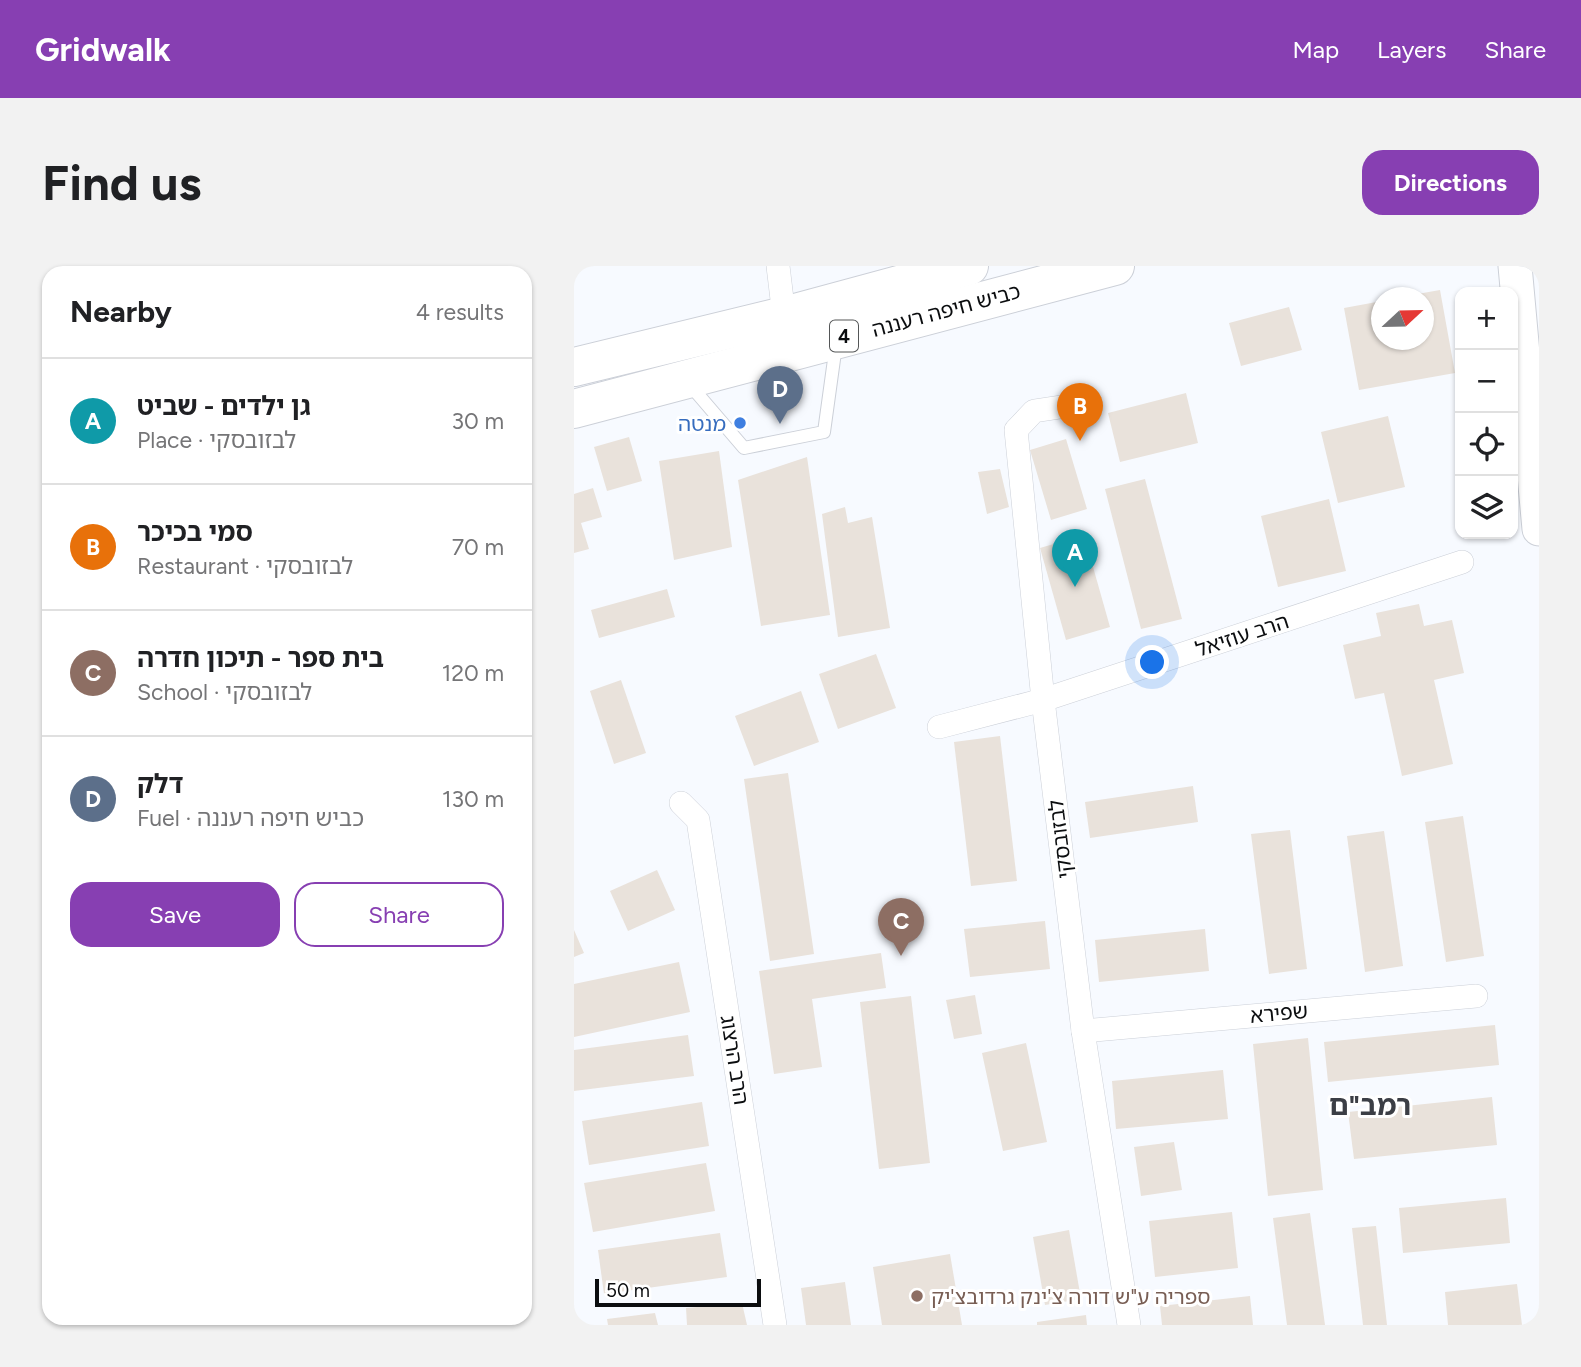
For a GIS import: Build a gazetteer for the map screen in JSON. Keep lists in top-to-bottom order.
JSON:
{
  "streets": {
    "highway": ["כביש חיפה רעננה", "4"],
    "street": [
      "הרב עוזיאל",
      "לבזובסקי",
      "שפירא",
      "הרב הרצוג"
    ]
  },
  "crossings": [
    ["הרב עוזיאל", "לבזובסקי"],
    ["לבזובסקי", "שפירא"]
  ],
  "districts": ["רמב\"ם"],
  "places": ["מנטה", "ספריה ע\"ש דורה צ'ינק גרדובצ'יק"],
  "scale_bar": "50 m",
  "north": "right",
  "page": {
    "header": "Gridwalk",
    "nav": ["Map", "Layers", "Share"],
    "buttons": [
      "Directions",
      ["Save", "Share"]
    ],
    "title": "Find us",
    "heading": ["Nearby", "4 results"],
    "map_buttons": ["+", "−"],
    "list": [
      {
        "mark": "A",
        "name": "גן ילדים - שביט",
        "note": "Place · לבזובסקי",
        "value": "30 m"
      },
      {
        "mark": "B",
        "name": "סמי בכיכר",
        "note": "Restaurant · לבזובסקי",
        "value": "70 m"
      },
      {
        "mark": "C",
        "name": "בית ספר - תיכון חדרה",
        "note": "School · לבזובסקי",
        "value": "120 m"
      },
      {
        "mark": "D",
        "name": "דלק",
        "note": "Fuel · כביש חיפה רעננה",
        "value": "130 m"
      }
    ],
    "pins": [
      "D",
      "B",
      "A",
      "C"
    ],
    "scale": "50 m"
  }
}
